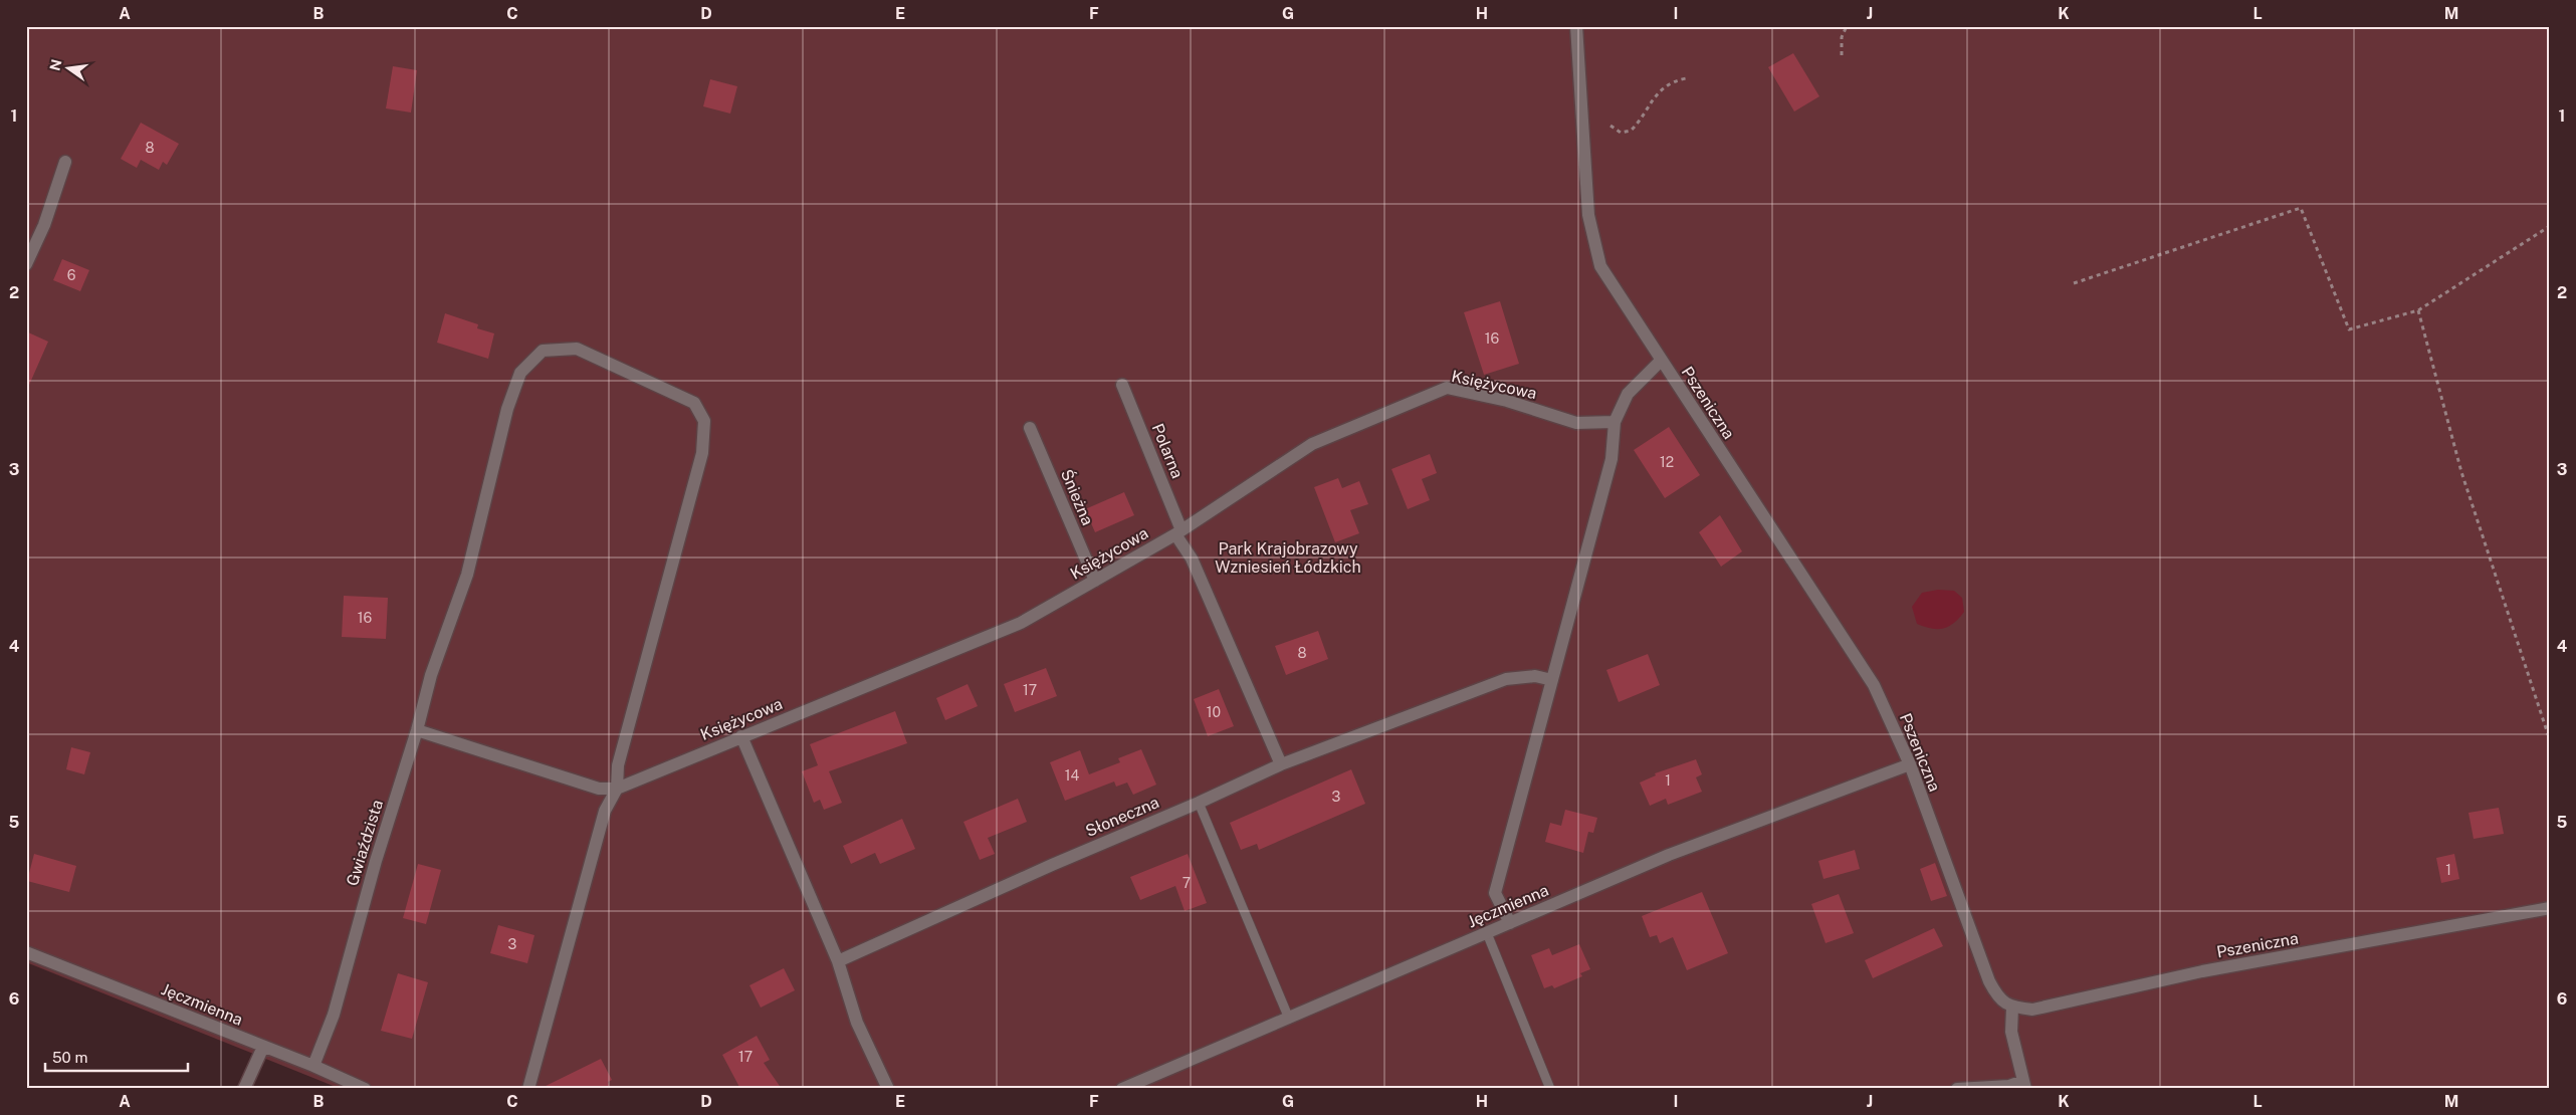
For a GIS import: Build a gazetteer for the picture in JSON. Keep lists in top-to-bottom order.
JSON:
{
  "streets": {
    "street": [
      "Księżycowa",
      "Pszeniczna",
      "Polarna",
      "Śnieżna",
      "Słoneczna",
      "Gwiaździsta",
      "Jęczmienna"
    ]
  },
  "crossings": [
    ["Księżycowa", "Polarna"],
    ["Księżycowa", "Śnieżna"],
    ["Księżycowa", "Gwiaździsta"],
    ["Pszeniczna", "Jęczmienna"],
    ["Polarna", "Słoneczna"],
    ["Gwiaździsta", "Jęczmienna"]
  ],
  "parks": ["Park Krajobrazowy Wzniesień Łódzkich"],
  "house_numbers": [
    "8",
    "6",
    "16",
    "12",
    "16",
    "8",
    "17",
    "10",
    "14",
    "1",
    "3",
    "1",
    "7",
    "3",
    "17"
  ],
  "scale_bar": "50 m",
  "north": "left",
  "grid": {
    "columns": [
      "A",
      "B",
      "C",
      "D",
      "E",
      "F",
      "G",
      "H",
      "I",
      "J",
      "K",
      "L",
      "M"
    ],
    "rows": [
      "1",
      "2",
      "3",
      "4",
      "5",
      "6"
    ]
  }
}
